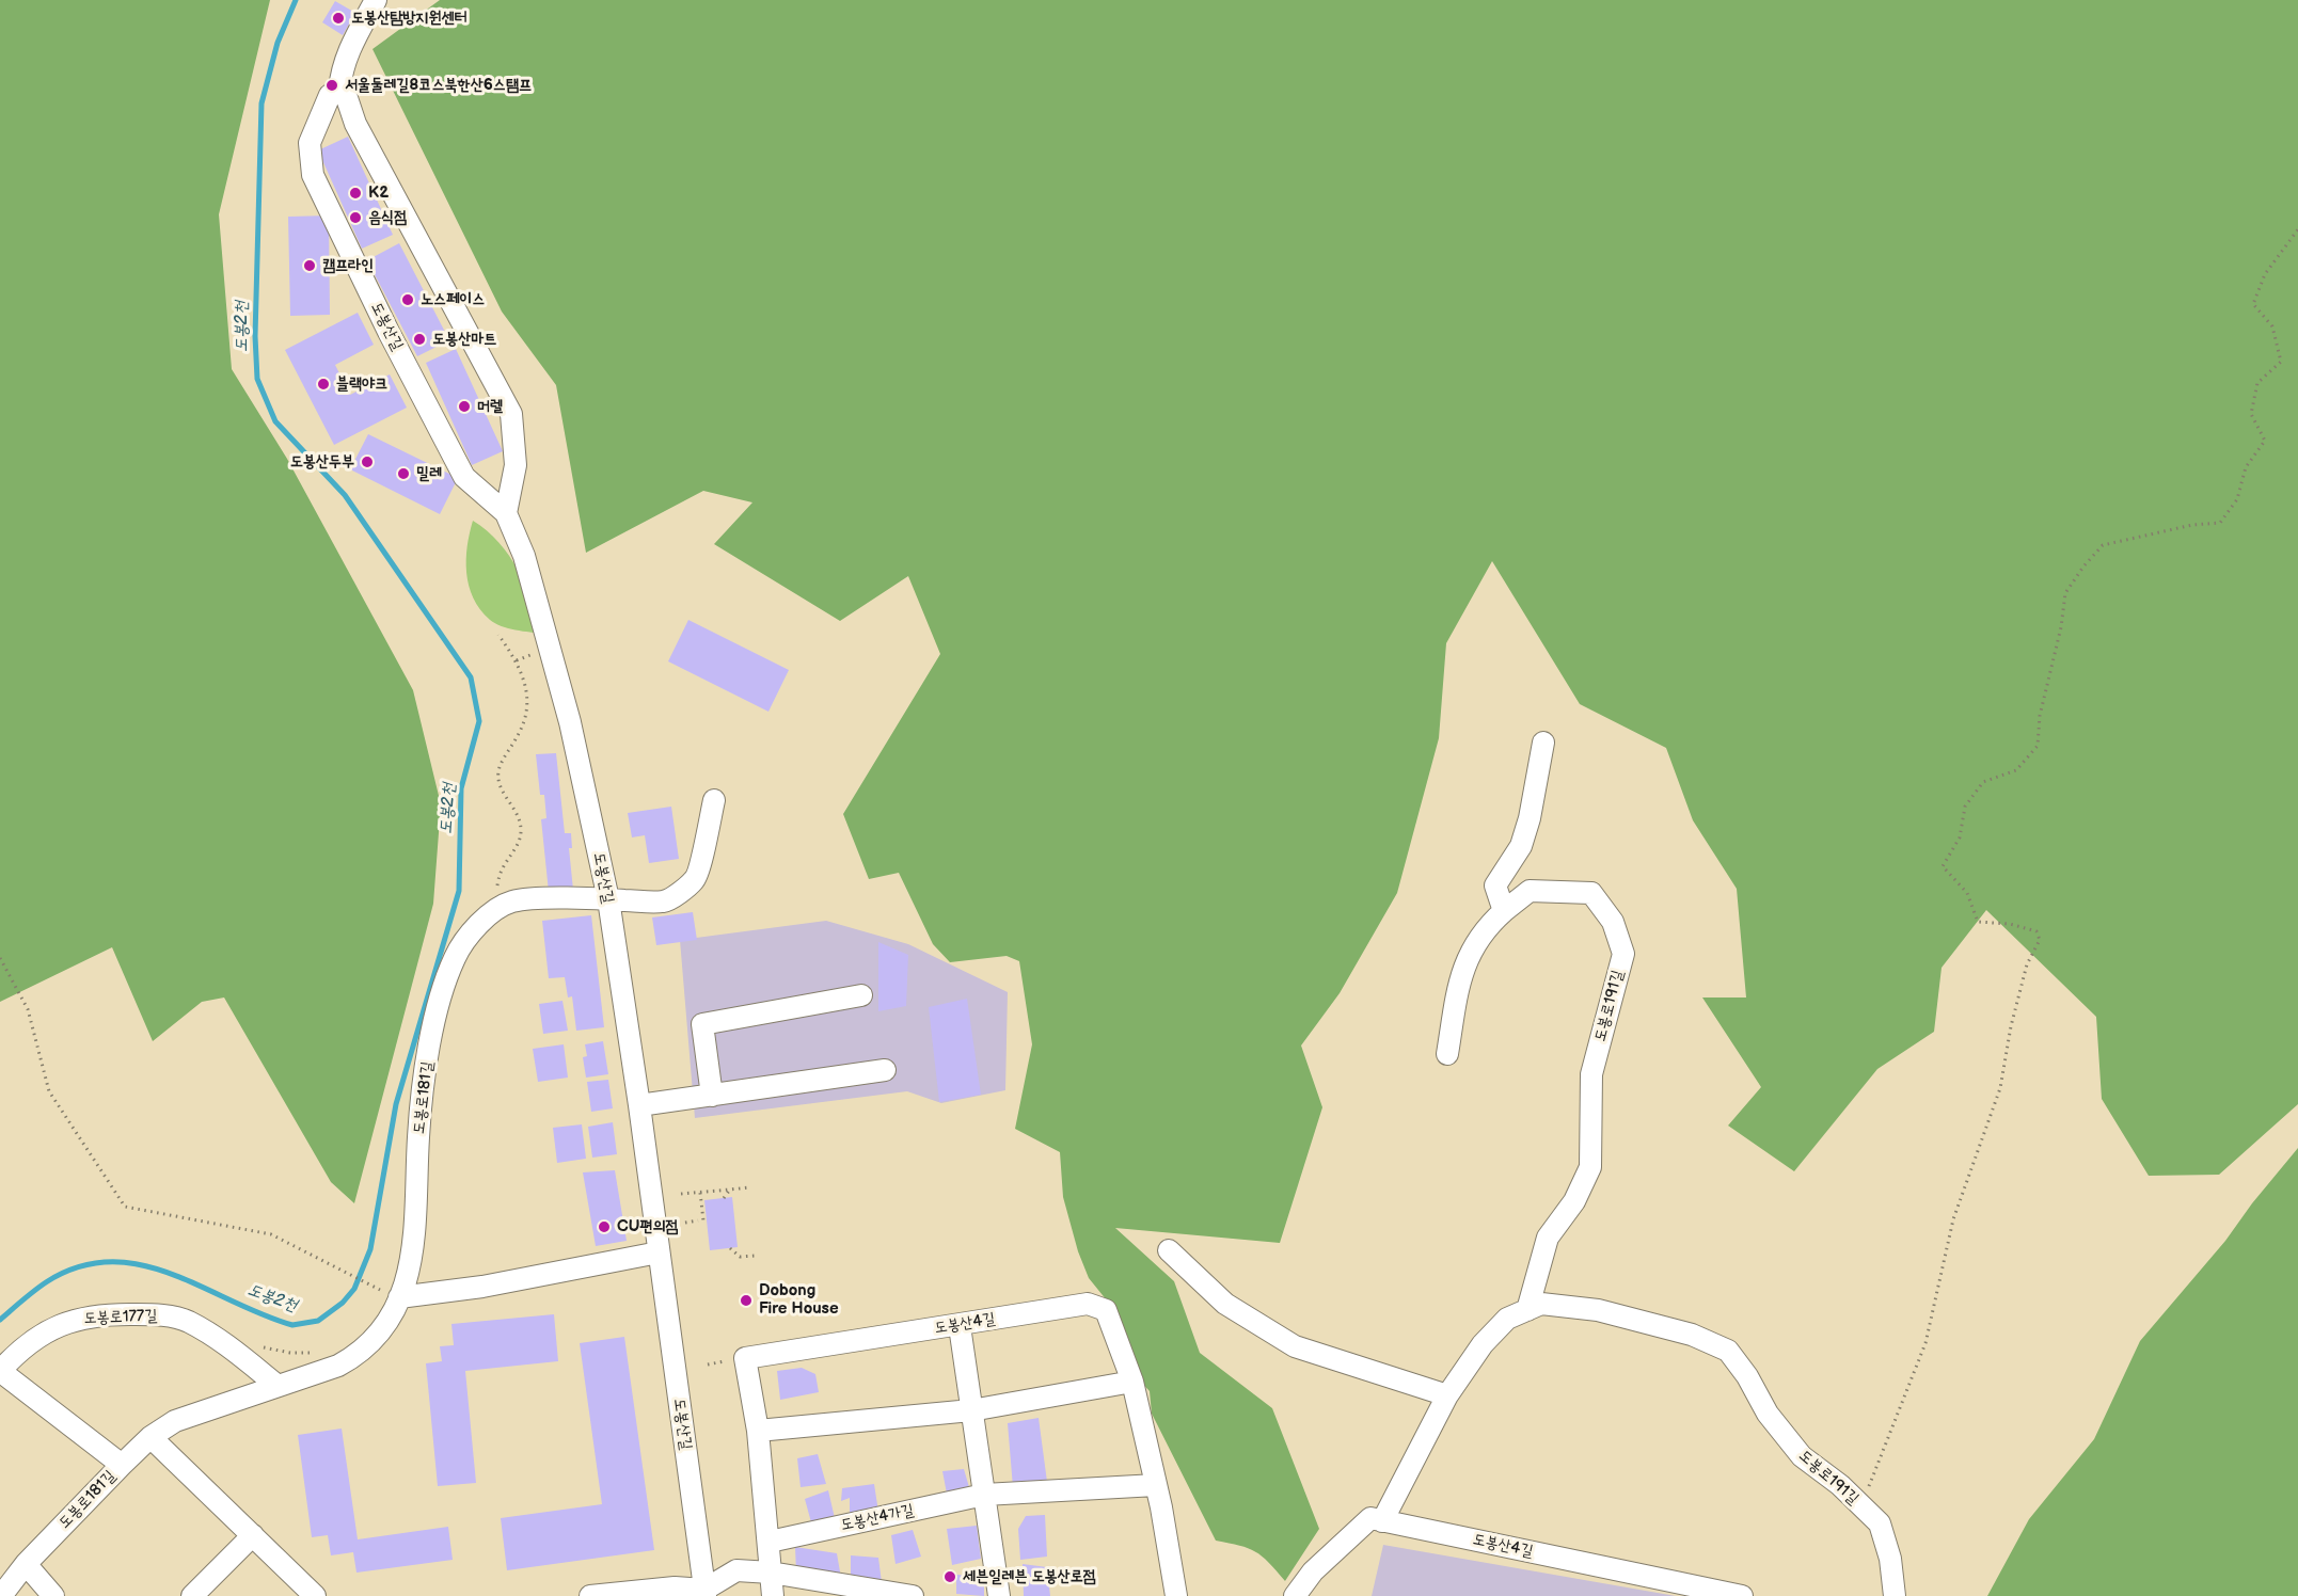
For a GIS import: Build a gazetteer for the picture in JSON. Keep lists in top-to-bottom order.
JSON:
{
  "streets": {
    "street": [
      "도봉산길",
      "도봉로191길",
      "도봉로181길",
      "도봉로177길",
      "도봉산4길",
      "도봉산4가길"
    ]
  },
  "crossings": [
    ["도봉산길", "도봉로181길"],
    ["도봉로191길", "도봉산4길"],
    ["도봉로181길", "도봉로177길"],
    ["도봉산4길", "도봉산4가길"]
  ],
  "water": ["도봉2천"],
  "places": [
    "도봉산탐방지원센터",
    "서울둘레길8코스북한산6스탬프",
    "K2",
    "음식점",
    "캠프라인",
    "노스페이스",
    "도봉산마트",
    "블랙야크",
    "머렐",
    "도봉산두부",
    "밀레",
    "CU편의점",
    "Dobong Fire House",
    "세븐일레븐 도봉산로점"
  ]
}
